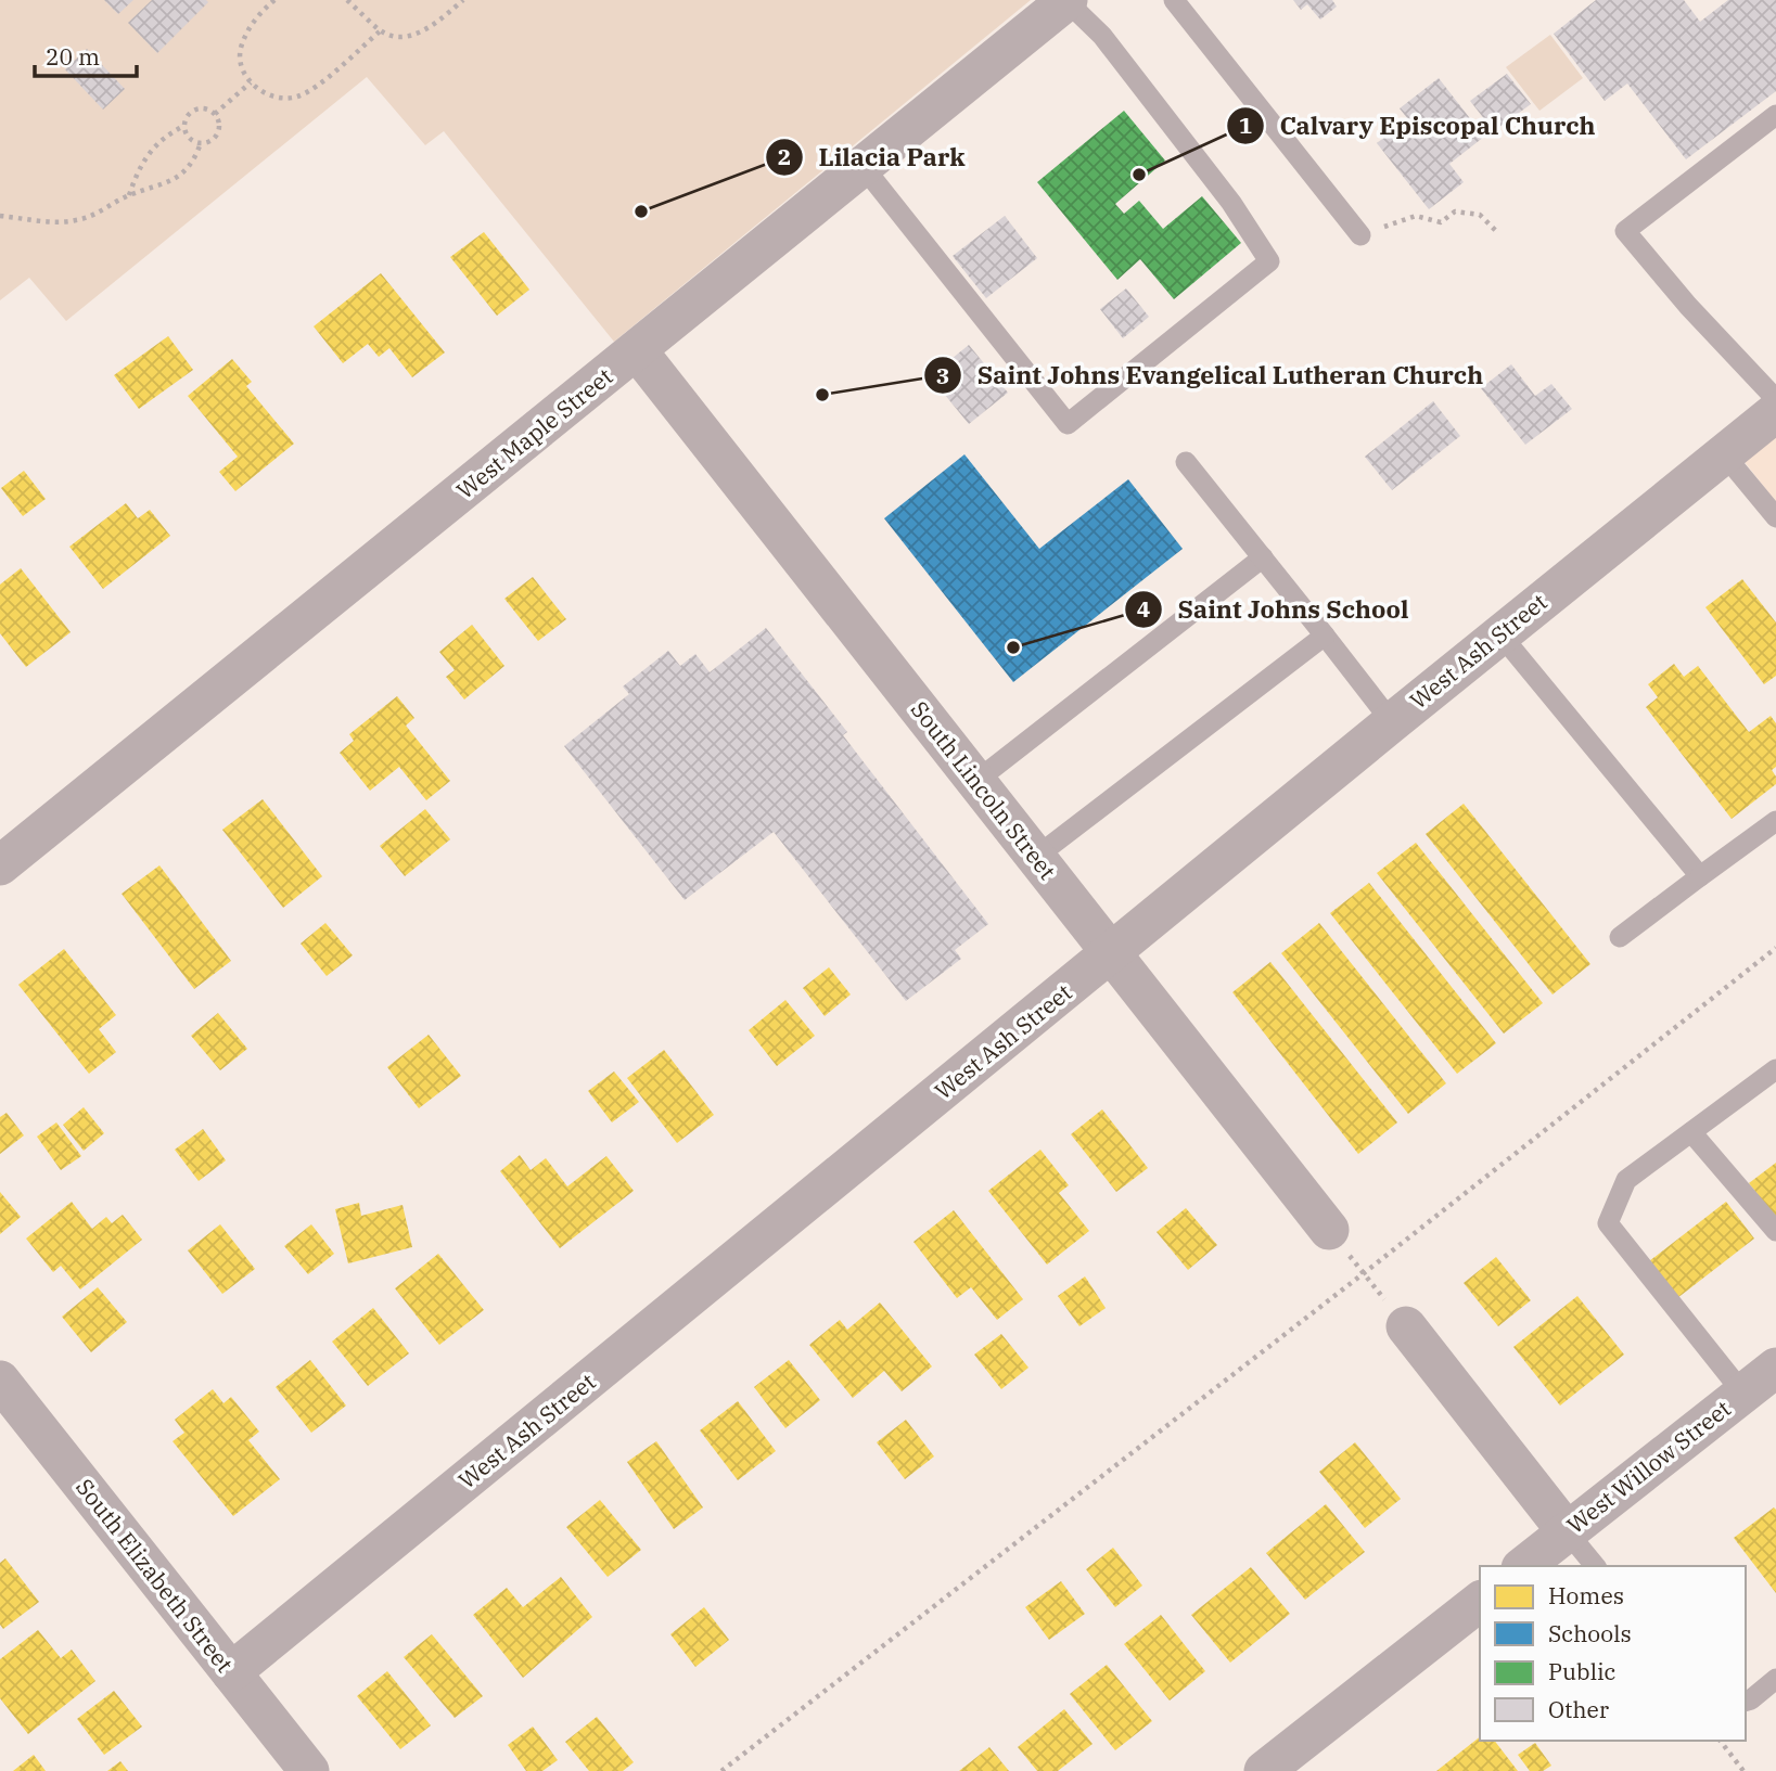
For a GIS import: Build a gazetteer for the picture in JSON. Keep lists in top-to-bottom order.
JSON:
{
  "streets": {
    "street": [
      "West Maple Street",
      "West Ash Street",
      "South Lincoln Street",
      "West Willow Street",
      "South Elizabeth Street"
    ]
  },
  "crossings": [
    ["West Maple Street", "South Lincoln Street"],
    ["West Ash Street", "South Lincoln Street"],
    ["West Ash Street", "South Elizabeth Street"]
  ],
  "places": [
    "Calvary Episcopal Church",
    "Lilacia Park",
    "Saint Johns Evangelical Lutheran Church",
    "Saint Johns School"
  ],
  "legend": [
    "Homes",
    "Schools",
    "Public",
    "Other"
  ],
  "scale_bar": "20 m"
}
